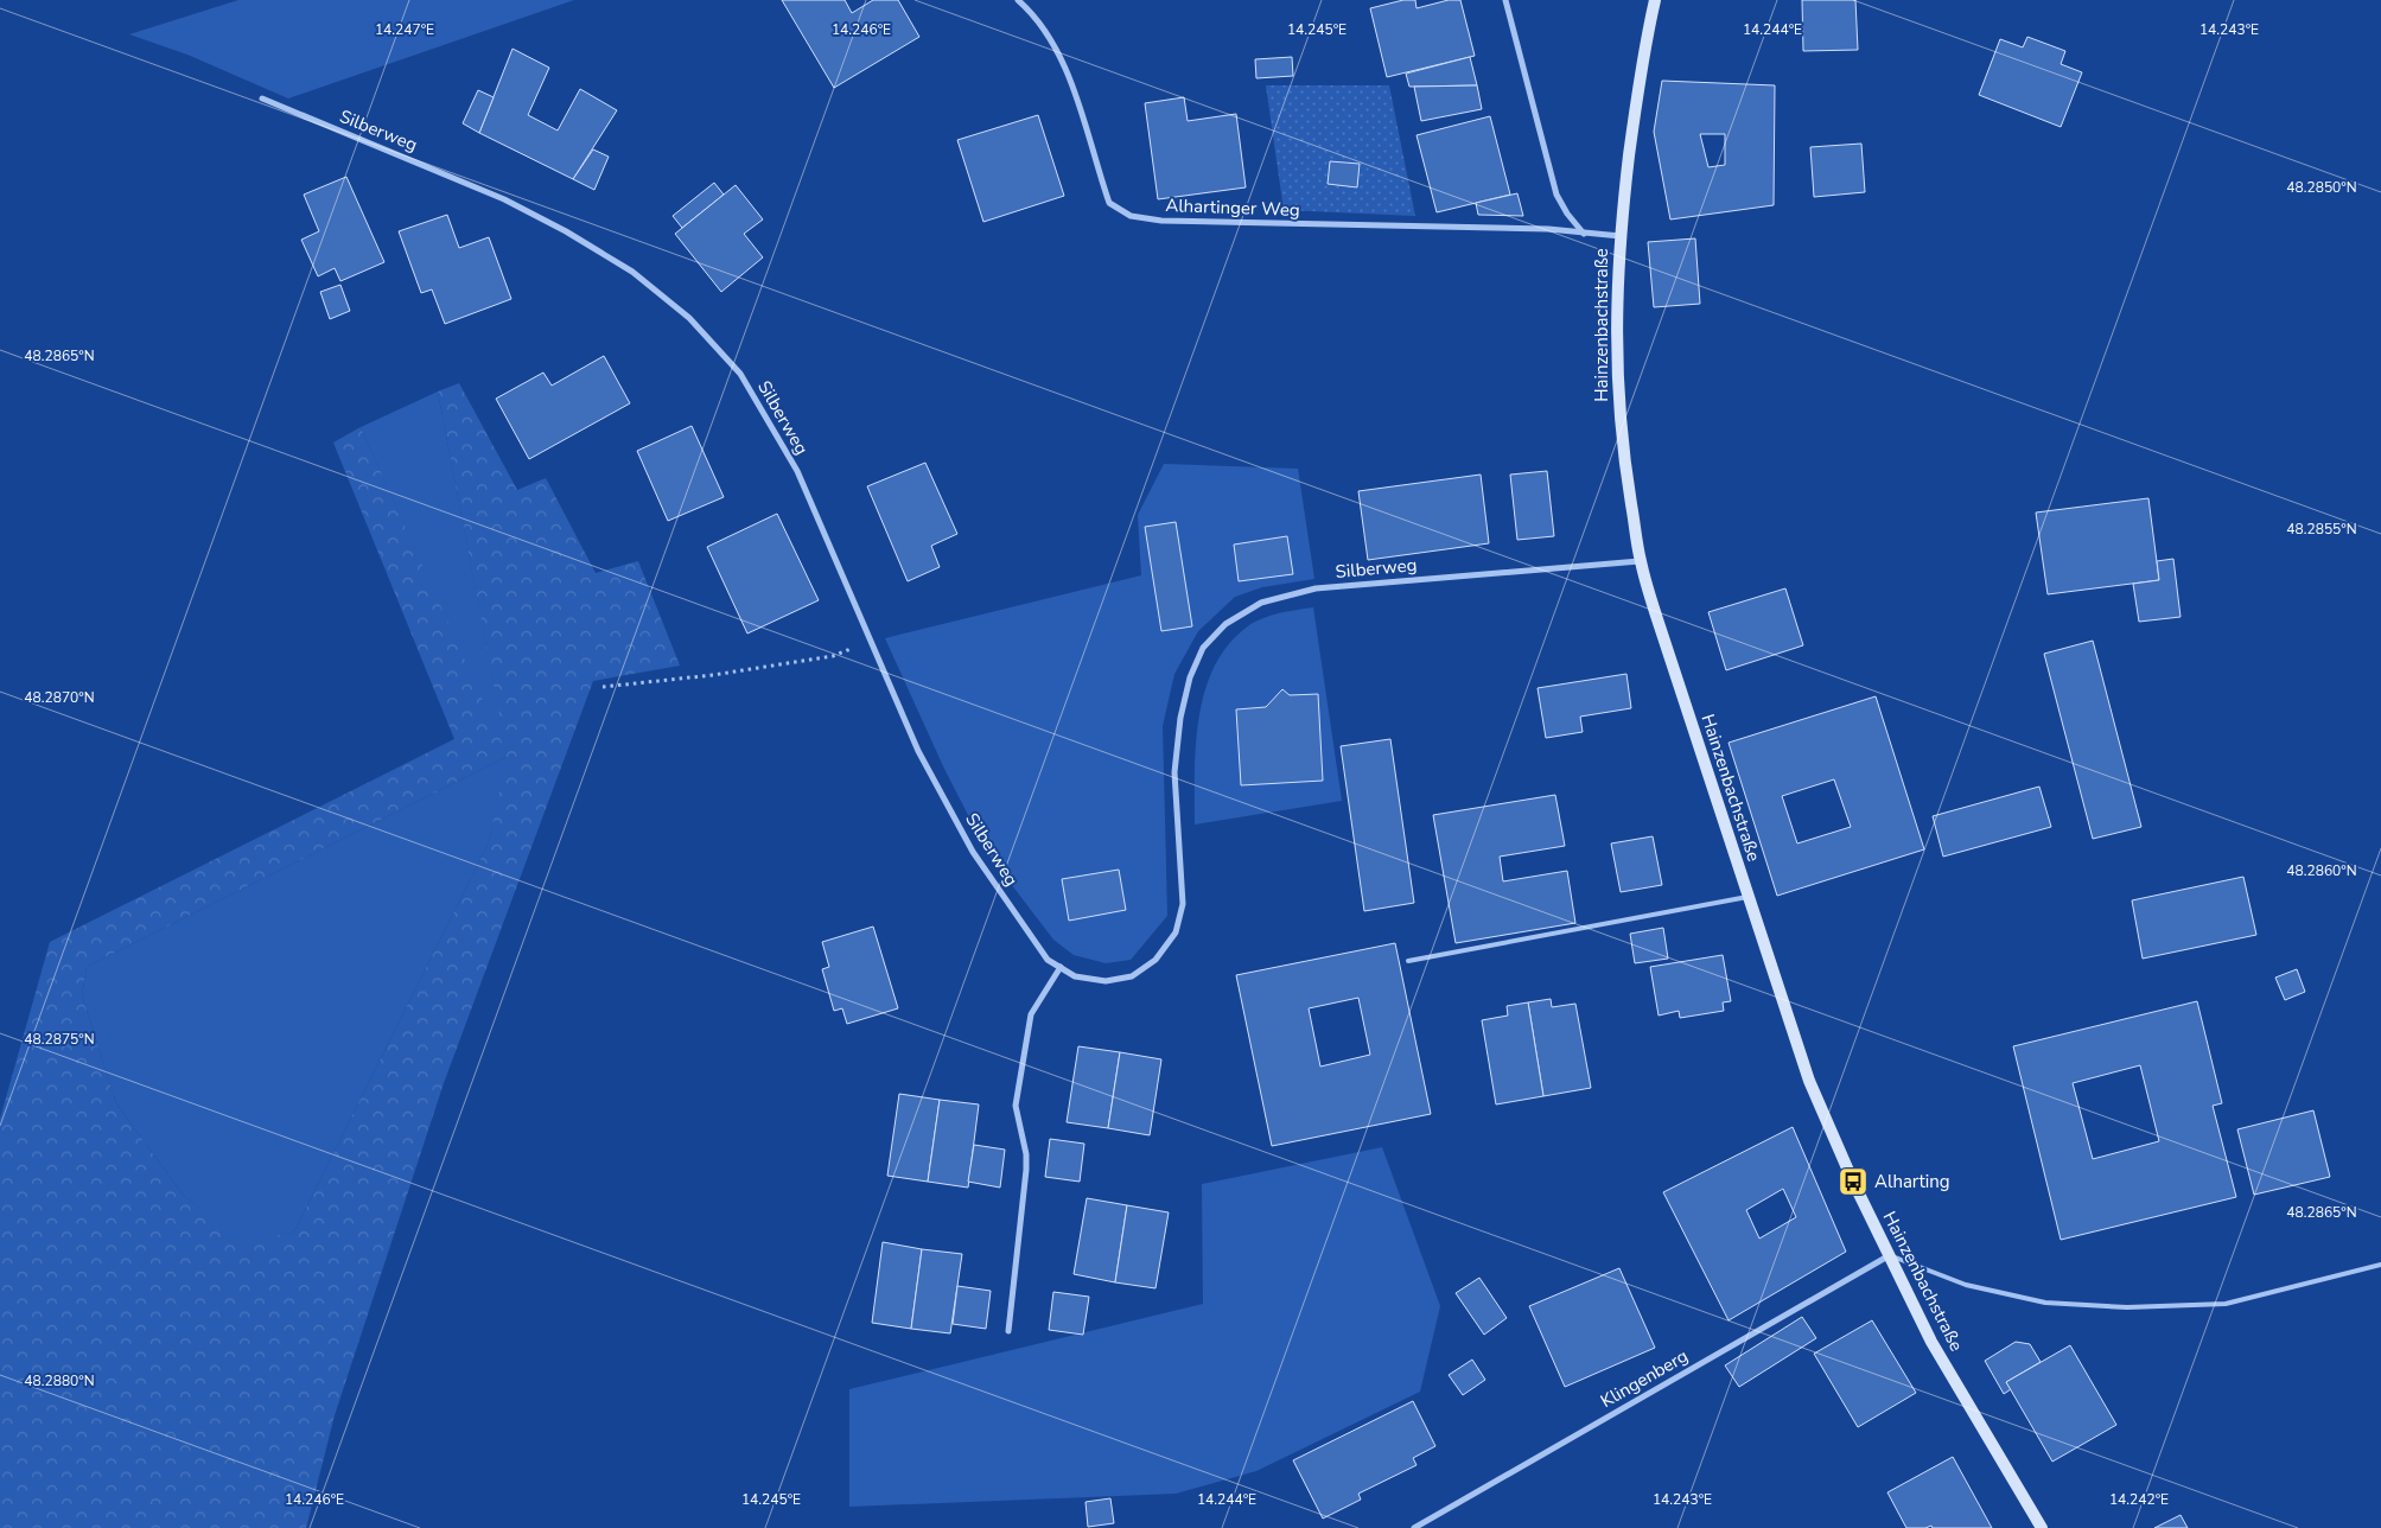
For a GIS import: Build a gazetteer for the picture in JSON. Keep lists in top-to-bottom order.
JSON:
{
  "streets": {
    "street": [
      "Silberweg",
      "Alhartinger Weg",
      "Hainzenbachstraße",
      "Klingenberg"
    ]
  },
  "crossings": [
    ["Silberweg", "Hainzenbachstraße"],
    ["Alhartinger Weg", "Hainzenbachstraße"],
    ["Hainzenbachstraße", "Klingenberg"]
  ],
  "places": {
    "bus stop": ["Alharting"]
  },
  "coordinates": [
    "14.247°E",
    "14.246°E",
    "14.245°E",
    "14.244°E",
    "14.243°E",
    "48.2850°N",
    "48.2865°N",
    "48.2855°N",
    "48.2870°N",
    "48.2860°N",
    "48.2875°N",
    "48.2880°N",
    "14.242°E"
  ]
}
